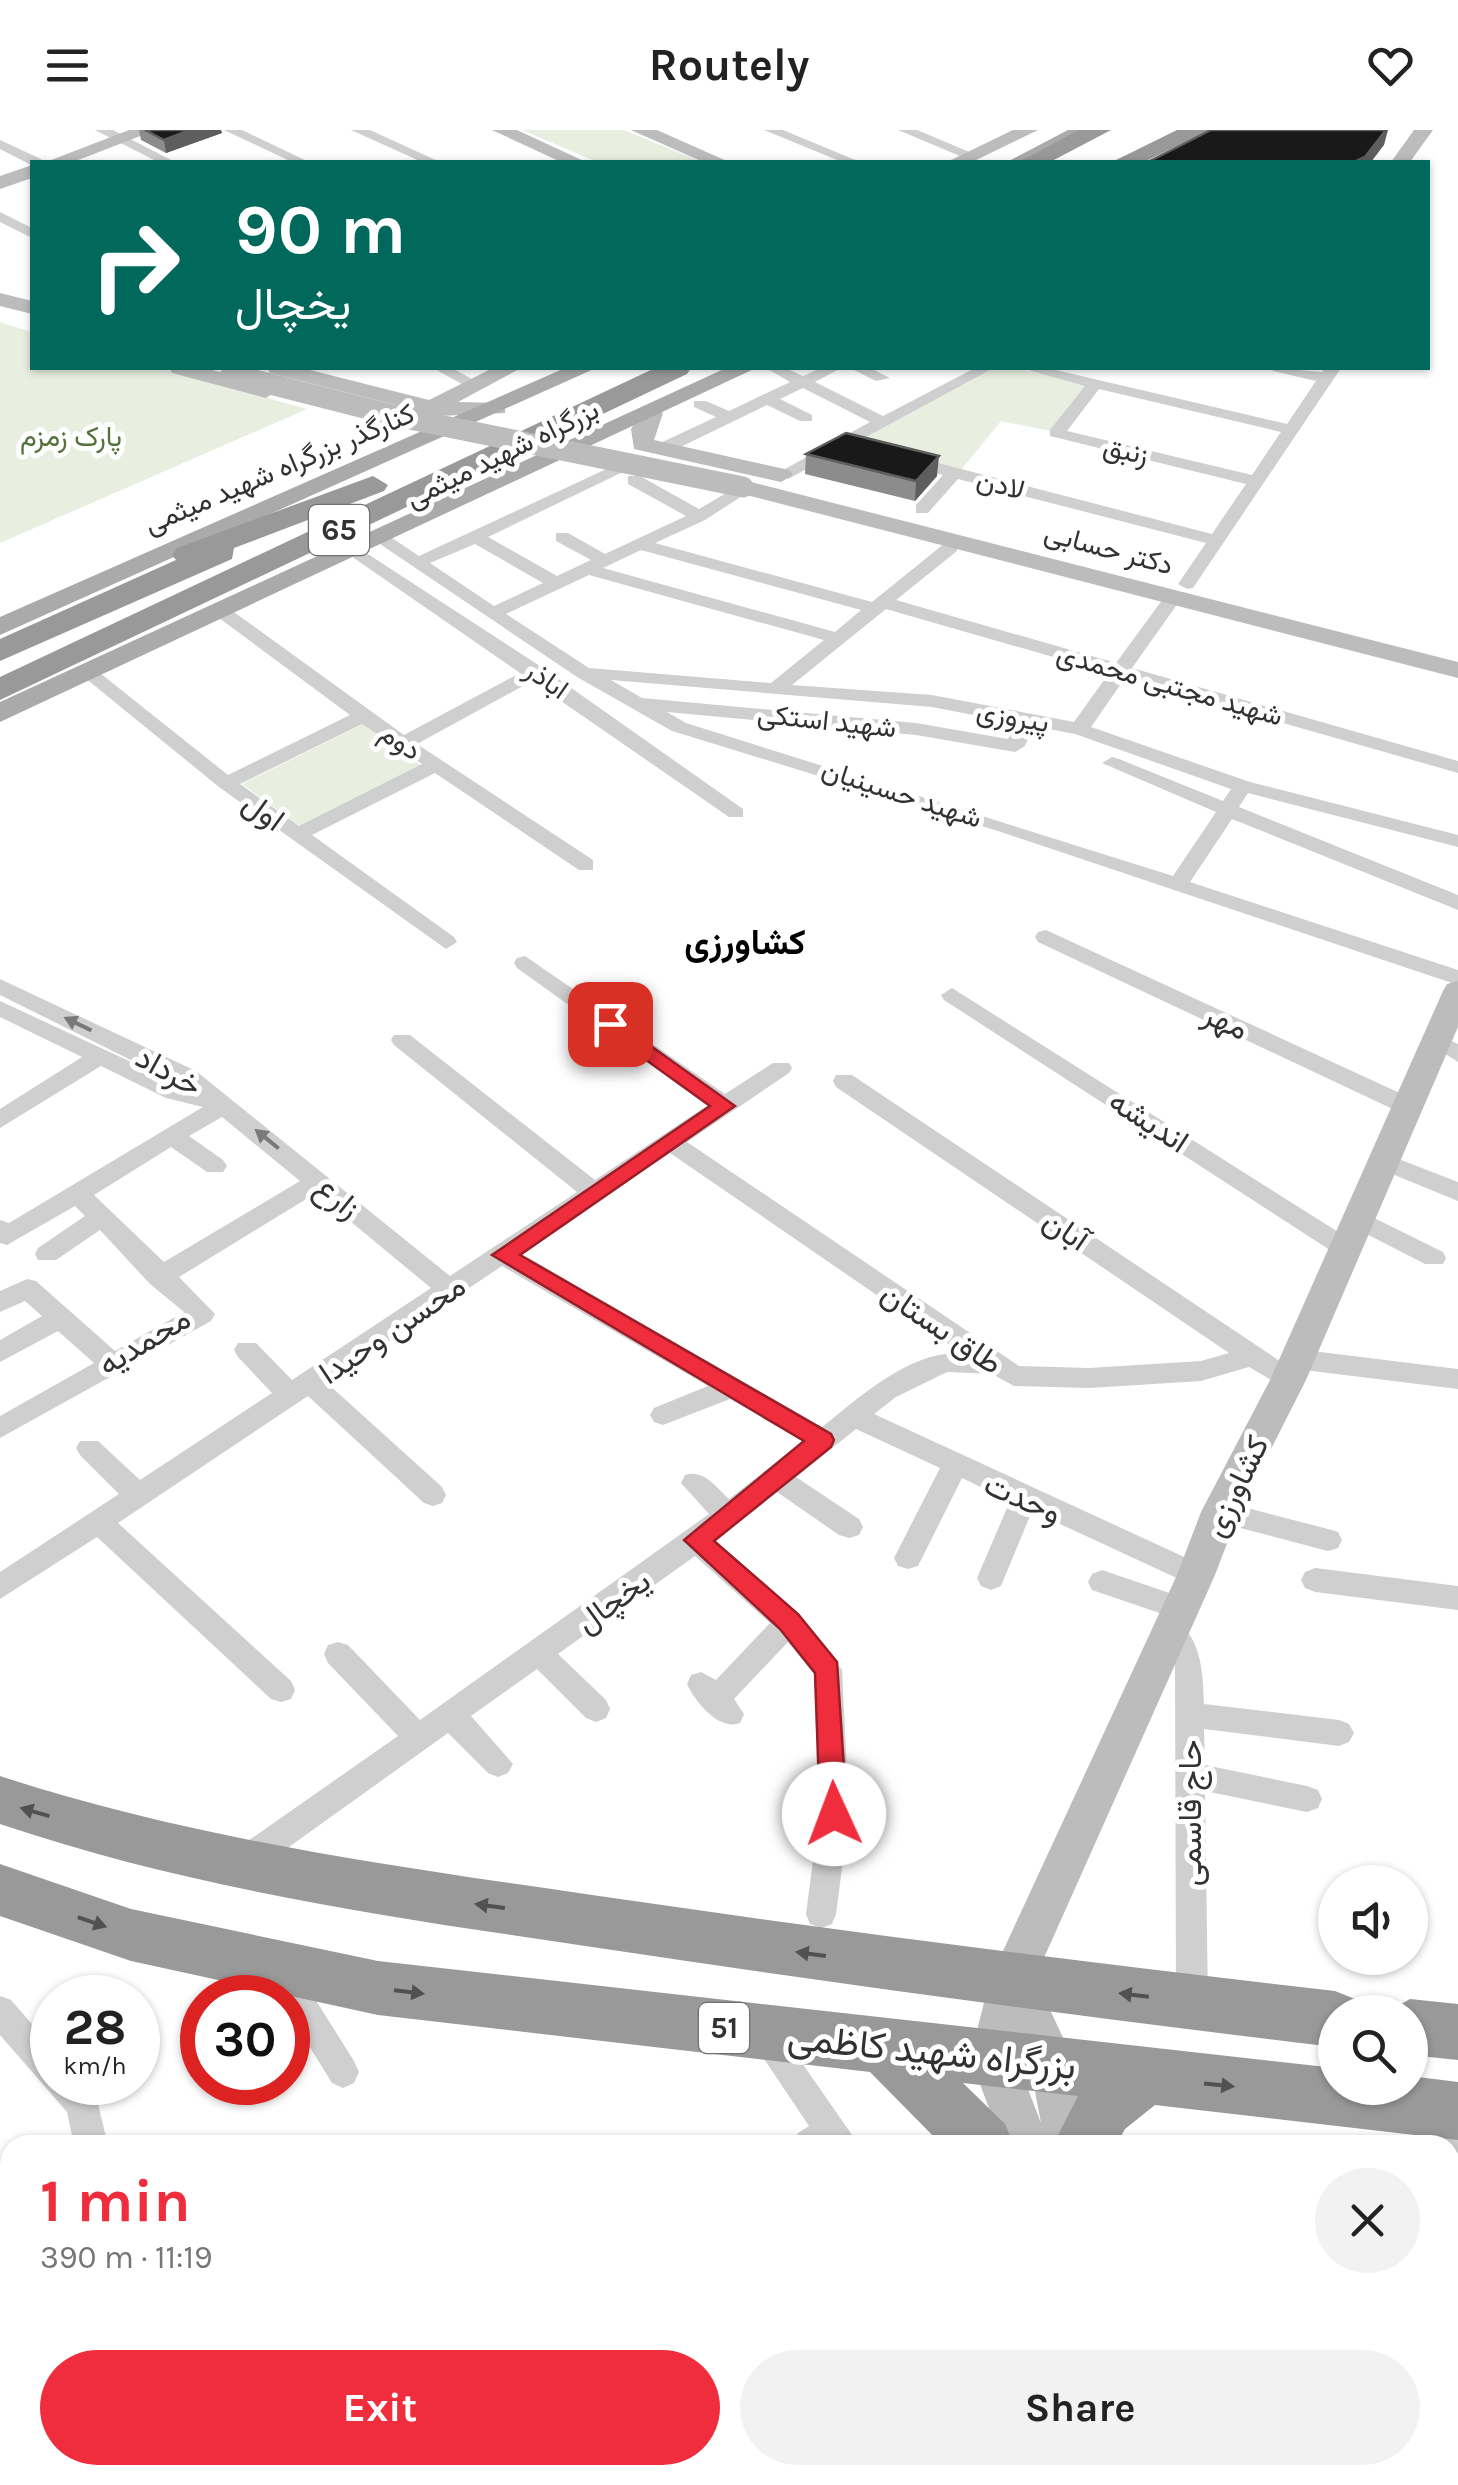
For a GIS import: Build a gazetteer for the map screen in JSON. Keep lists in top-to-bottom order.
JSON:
{
  "streets": {
    "highway": [
      "بزرگراه شهید میثمی",
      "65",
      "51",
      "بزرگراه شهید کاظمی"
    ],
    "main road": ["کنارگذر بزرگراه شهید میثمی", "دکتر حسابی", "کشاورزی"],
    "street": [
      "زنبق",
      "لادن",
      "اباذر",
      "شهید مجتبی محمدی",
      "پیروزی",
      "شهید استکی",
      "دوم",
      "شهید حسینیان",
      "اول",
      "مهر",
      "خرداد",
      "اندیشه",
      "زارع",
      "آبان",
      "طاق بستان",
      "محسن وحیدا",
      "محمدیه",
      "وحدت",
      "یخچال",
      "حاج قاسمی"
    ]
  },
  "crossings": [
    ["پیروزی", "شهید استکی"],
    ["پیروزی", "شهید حسینیان"],
    ["شهید استکی", "شهید حسینیان"],
    ["مهر", "کشاورزی"],
    ["خرداد", "زارع"],
    ["اندیشه", "کشاورزی"],
    ["زارع", "محسن وحیدا"],
    ["آبان", "طاق بستان"],
    ["آبان", "کشاورزی"],
    ["طاق بستان", "محسن وحیدا"],
    ["طاق بستان", "یخچال"],
    ["کشاورزی", "وحدت"],
    ["کشاورزی", "حاج قاسمی"],
    ["کشاورزی", "بزرگراه شهید کاظمی"],
    ["وحدت", "یخچال"],
    ["وحدت", "حاج قاسمی"]
  ],
  "districts": ["کشاورزی"],
  "parks": ["پارک زمزم"],
  "page": {
    "header": "Routely",
    "turn": ["90 m", "یخچال"],
    "speed": "28 km/h",
    "limit": "30",
    "heading": ["1 min", "390 m · 11:19"],
    "buttons": ["Exit", "Share"]
  }
}
